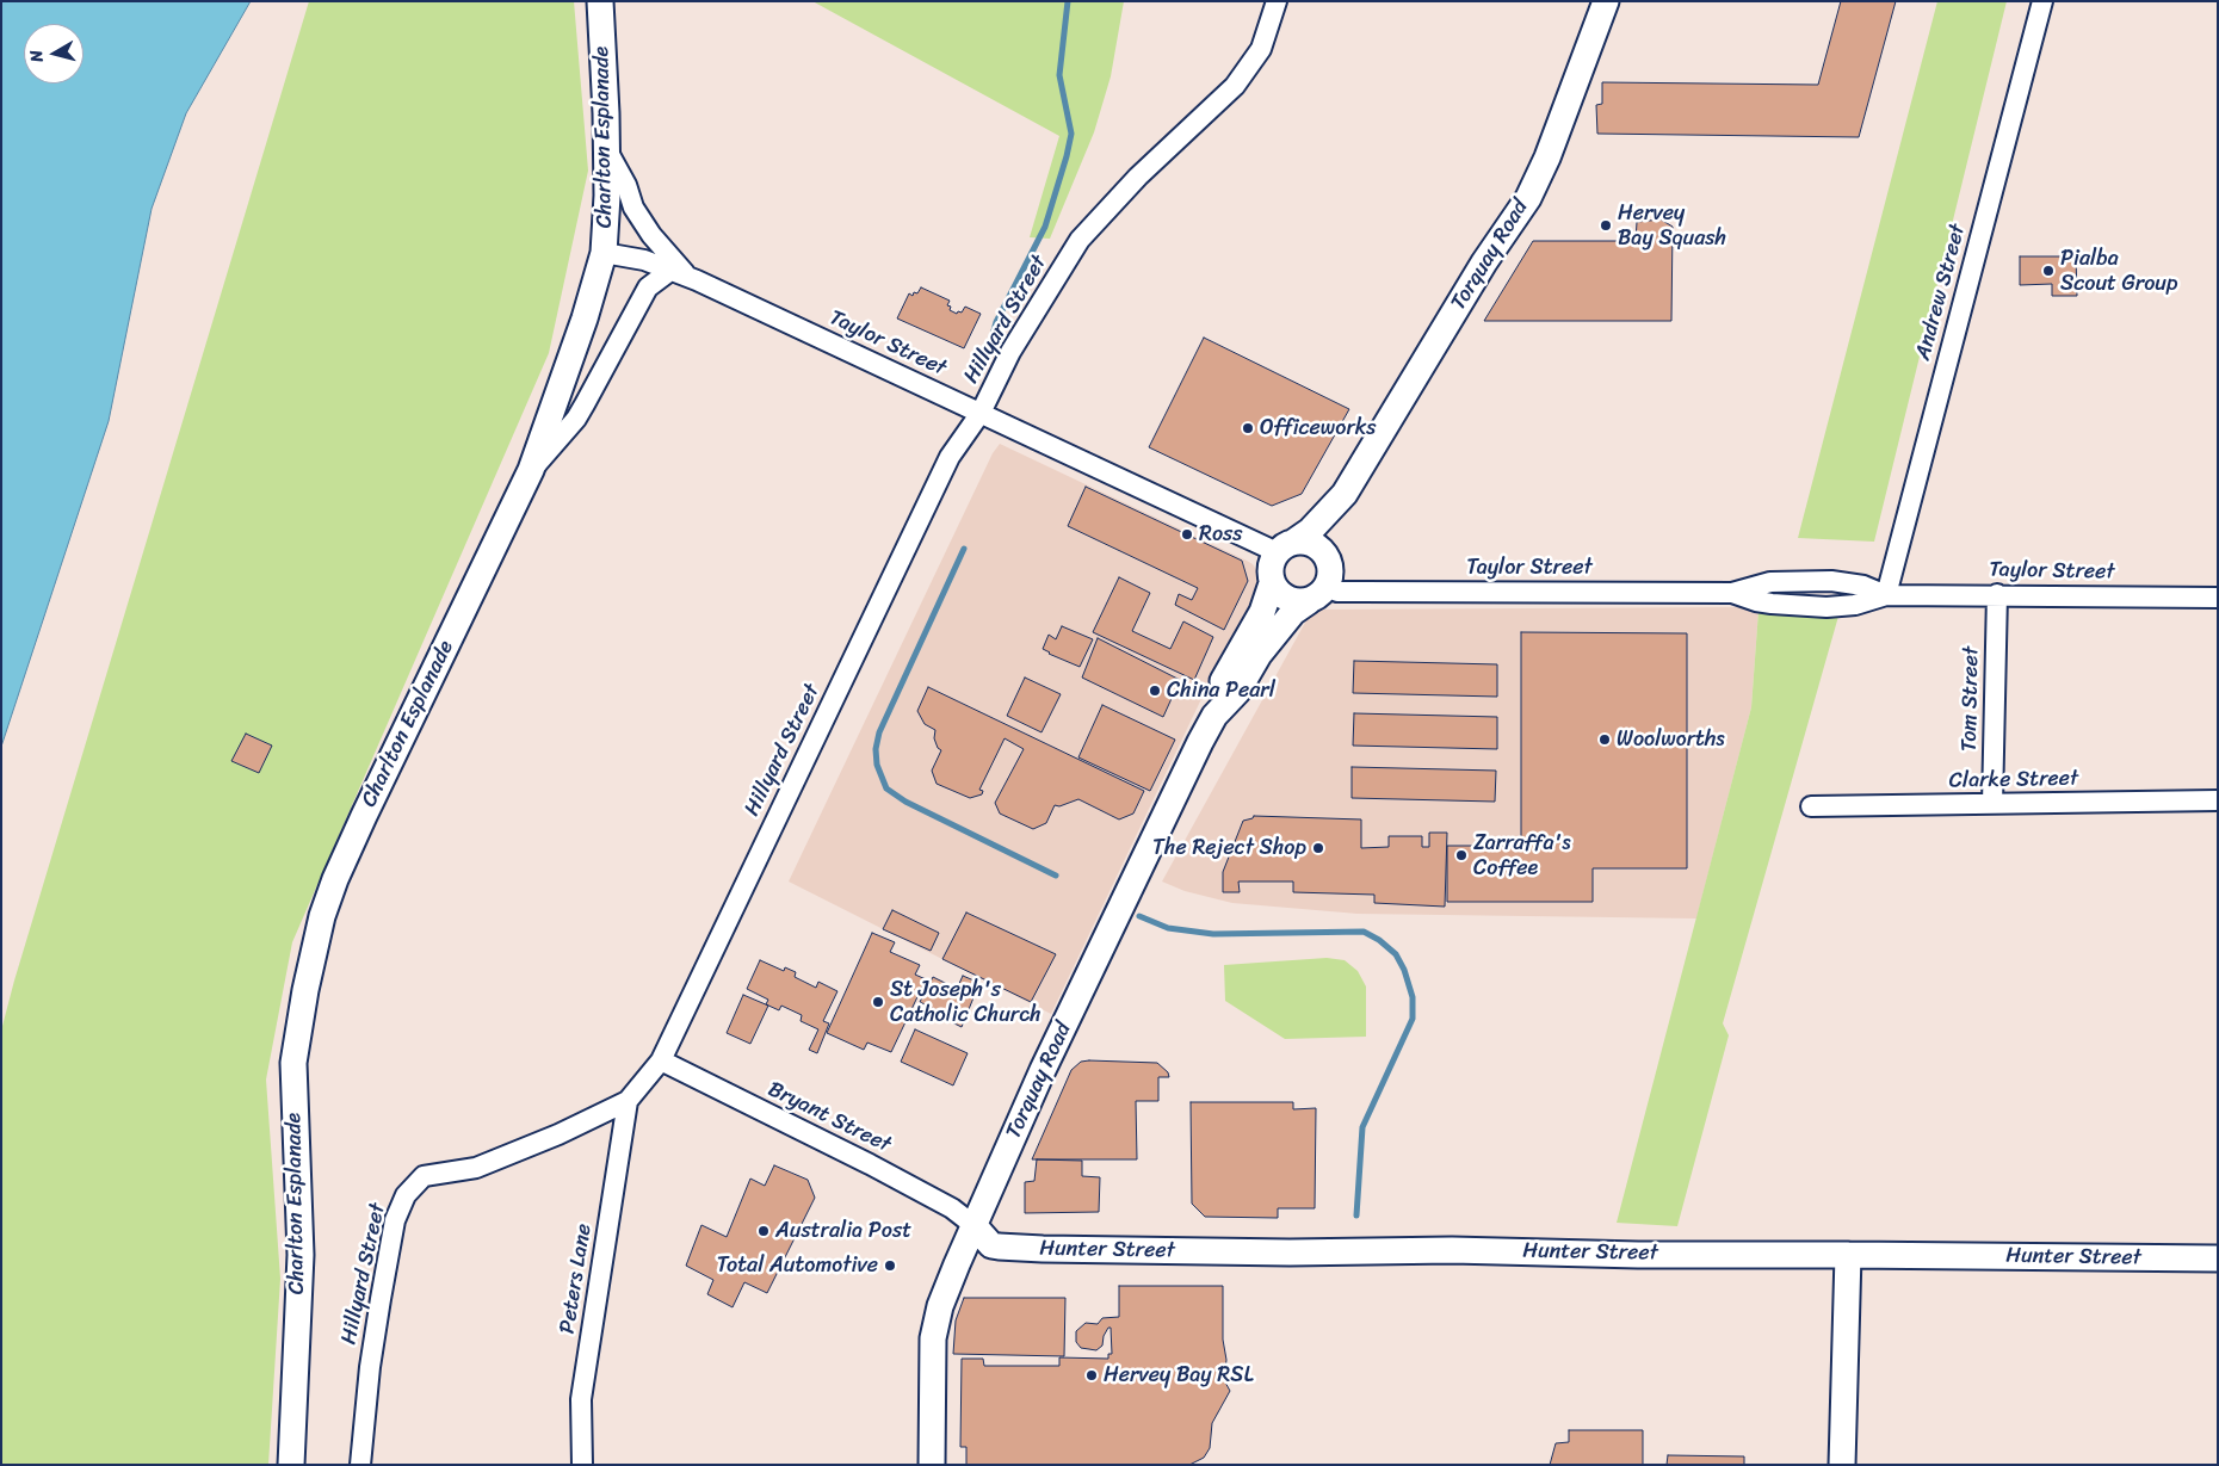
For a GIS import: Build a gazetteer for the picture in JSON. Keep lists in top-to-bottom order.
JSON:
{
  "streets": {
    "street": [
      "Charlton Esplanade",
      "Torquay Road",
      "Andrew Street",
      "Hillyard Street",
      "Taylor Street",
      "Tom Street",
      "Clarke Street",
      "Bryant Street",
      "Hunter Street",
      "Peters Lane"
    ]
  },
  "crossings": [
    ["Charlton Esplanade", "Taylor Street"],
    ["Torquay Road", "Taylor Street"],
    ["Torquay Road", "Bryant Street"],
    ["Torquay Road", "Hunter Street"],
    ["Andrew Street", "Taylor Street"],
    ["Hillyard Street", "Taylor Street"],
    ["Hillyard Street", "Bryant Street"],
    ["Hillyard Street", "Peters Lane"],
    ["Taylor Street", "Tom Street"],
    ["Tom Street", "Clarke Street"],
    ["Bryant Street", "Hunter Street"]
  ],
  "places": [
    "Hervey Bay Squash",
    "Pialba Scout Group",
    "Officeworks",
    "Ross",
    "China Pearl",
    "Woolworths",
    "The Reject Shop",
    "Zarraffa's Coffee",
    "St Joseph's Catholic Church",
    "Australia Post",
    "Total Automotive",
    "Hervey Bay RSL"
  ],
  "north": "left"
}
